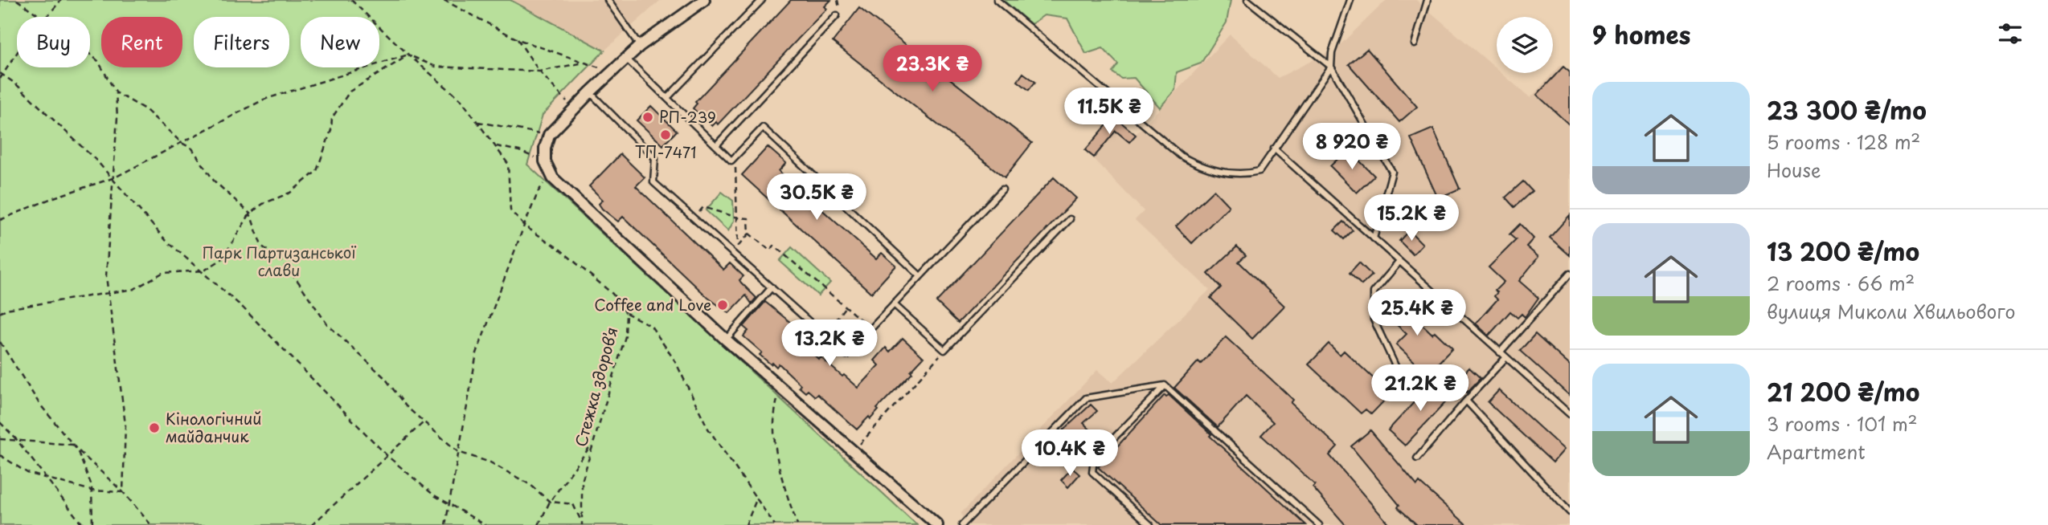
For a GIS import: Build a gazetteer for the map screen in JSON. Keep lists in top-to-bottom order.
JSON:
{
  "streets": {
    "path": ["Стежка здоров’я"]
  },
  "parks": ["Парк Партизанської слави"],
  "places": [
    "РП-239",
    "ТП-7471",
    "Coffee and Love",
    "Кінологічний майданчик"
  ],
  "page": {
    "heading": "9 homes",
    "chip": [
      "Buy",
      "Rent",
      "Filters",
      "New"
    ],
    "price": [
      "23.3K ₴",
      "11.5K ₴",
      "8 920 ₴",
      "30.5K ₴",
      "15.2K ₴",
      "25.4K ₴",
      "13.2K ₴",
      "21.2K ₴",
      "10.4K ₴"
    ],
    "list": [
      {
        "name": "23 300 ₴/mo",
        "note": "5 rooms · 128 m² · House"
      },
      {
        "name": "13 200 ₴/mo",
        "note": "2 rooms · 66 m² · вулиця Миколи Хвильового"
      },
      {
        "name": "21 200 ₴/mo",
        "note": "3 rooms · 101 m² · Apartment"
      }
    ]
  }
}
